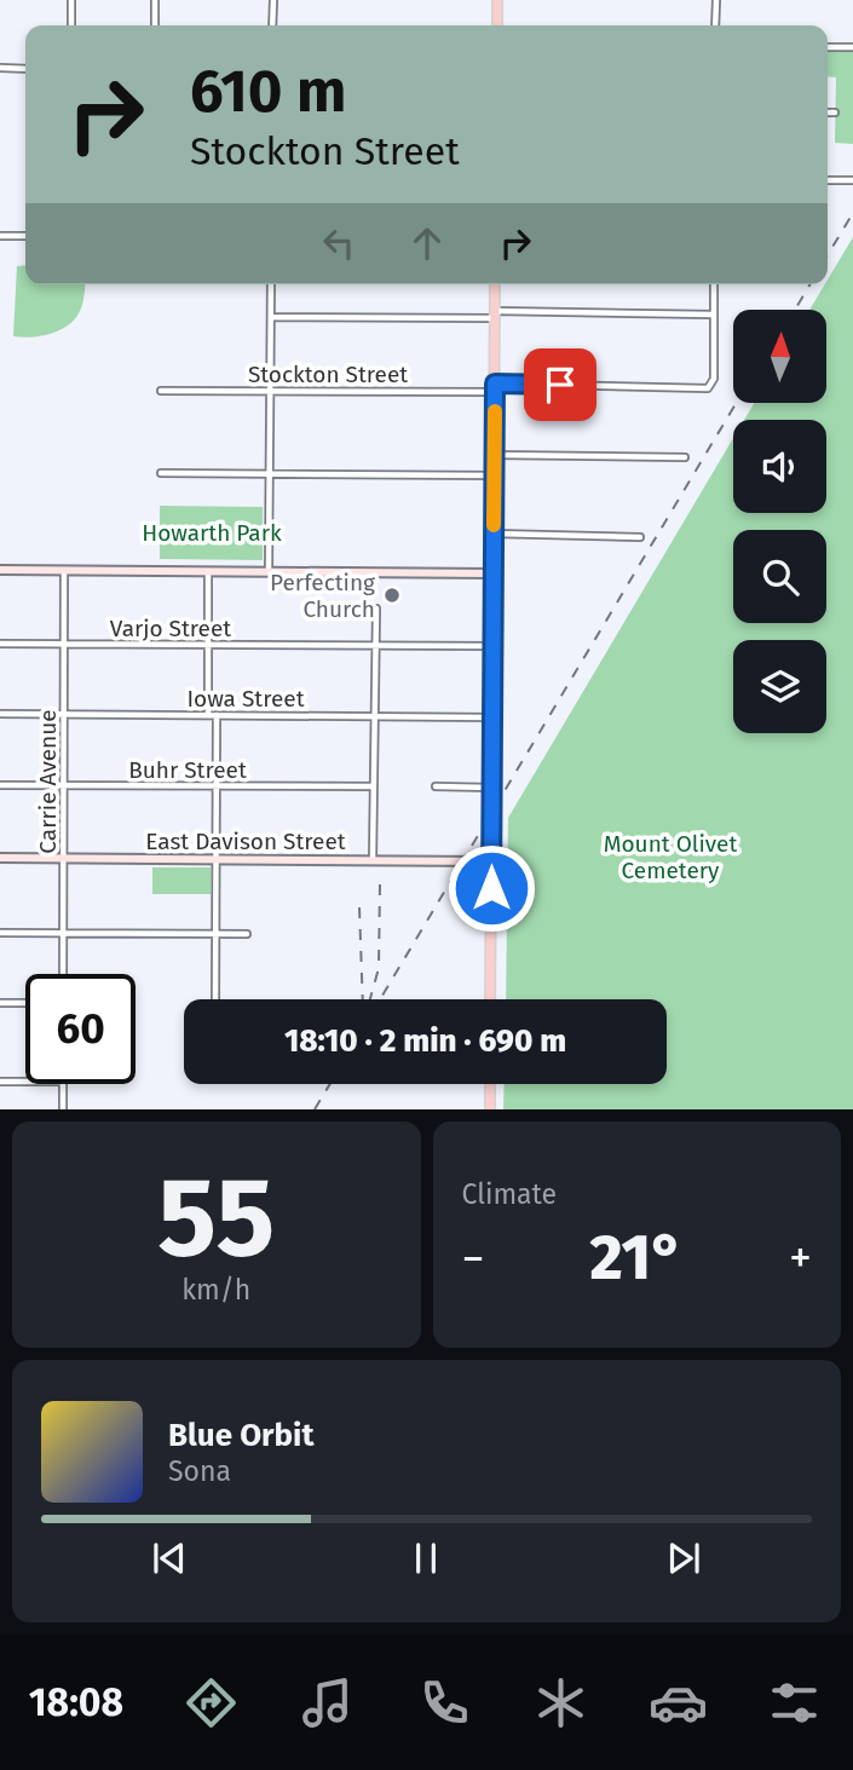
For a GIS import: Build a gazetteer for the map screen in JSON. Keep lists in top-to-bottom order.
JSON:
{
  "streets": {
    "street": [
      "Stockton Street",
      "Varjo Street",
      "Iowa Street",
      "Buhr Street",
      "Carrie Avenue",
      "East Davison Street"
    ]
  },
  "crossings": [
    ["Varjo Street", "Carrie Avenue"],
    ["Iowa Street", "Carrie Avenue"],
    ["Buhr Street", "Carrie Avenue"],
    ["Carrie Avenue", "East Davison Street"]
  ],
  "parks": ["Howarth Park", "Mount Olivet Cemetery"],
  "places": ["Perfecting Church"],
  "north": "top",
  "page": {
    "turn": ["610 m", "Stockton Street"],
    "limit": "60",
    "trip": "18:10 · 2 min · 690 m",
    "tile": [
      ["55", "km/h"],
      "Climate"
    ],
    "heat": ["−", "21°", "+"],
    "song": ["Blue Orbit", "Sona"],
    "tabs": "18:08"
  }
}
